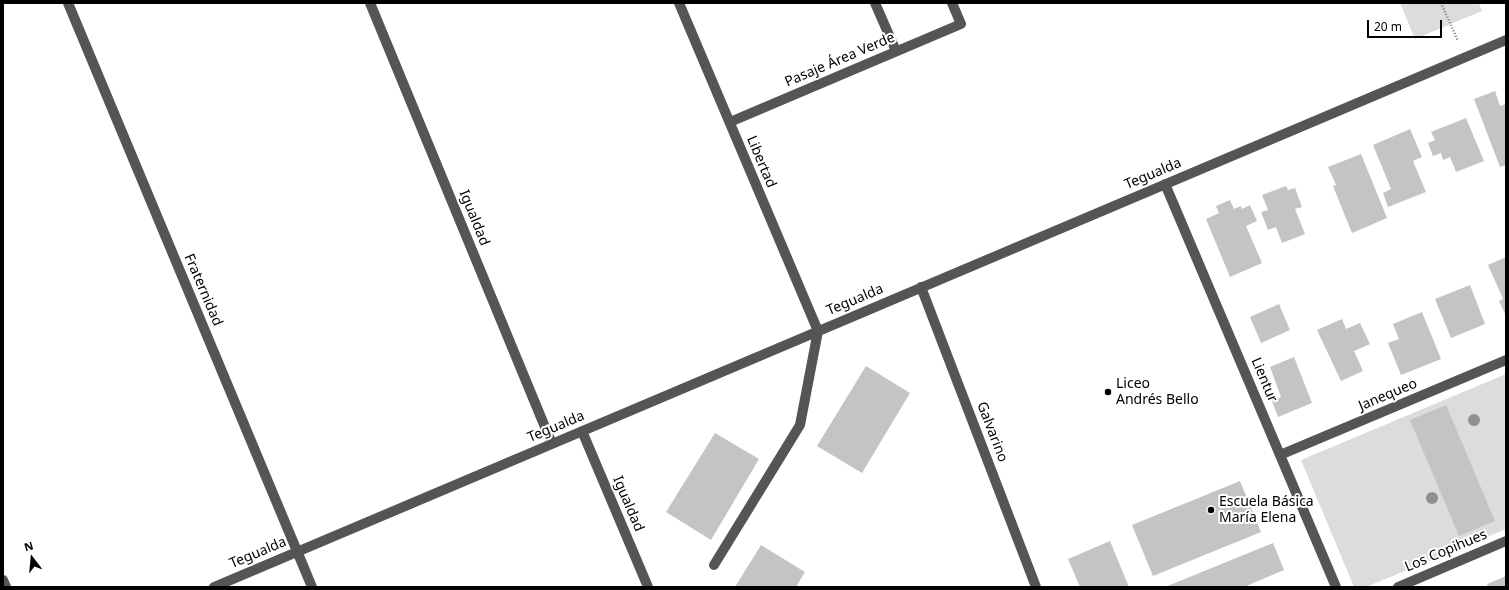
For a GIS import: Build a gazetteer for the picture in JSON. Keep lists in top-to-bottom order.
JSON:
{
  "streets": {
    "street": [
      "Pasaje Área Verde",
      "Libertad",
      "Tegualda",
      "Igualdad",
      "Fraternidad",
      "Lientur",
      "Janequeo",
      "Galvarino",
      "Los Copihues"
    ]
  },
  "crossings": [
    ["Pasaje Área Verde", "Libertad"],
    ["Libertad", "Tegualda"],
    ["Tegualda", "Igualdad"],
    ["Tegualda", "Fraternidad"],
    ["Tegualda", "Lientur"],
    ["Tegualda", "Galvarino"],
    ["Lientur", "Janequeo"]
  ],
  "places": ["Liceo Andrés Bello", "Escuela Básica María Elena"],
  "scale_bar": "20 m",
  "north": "top"
}
